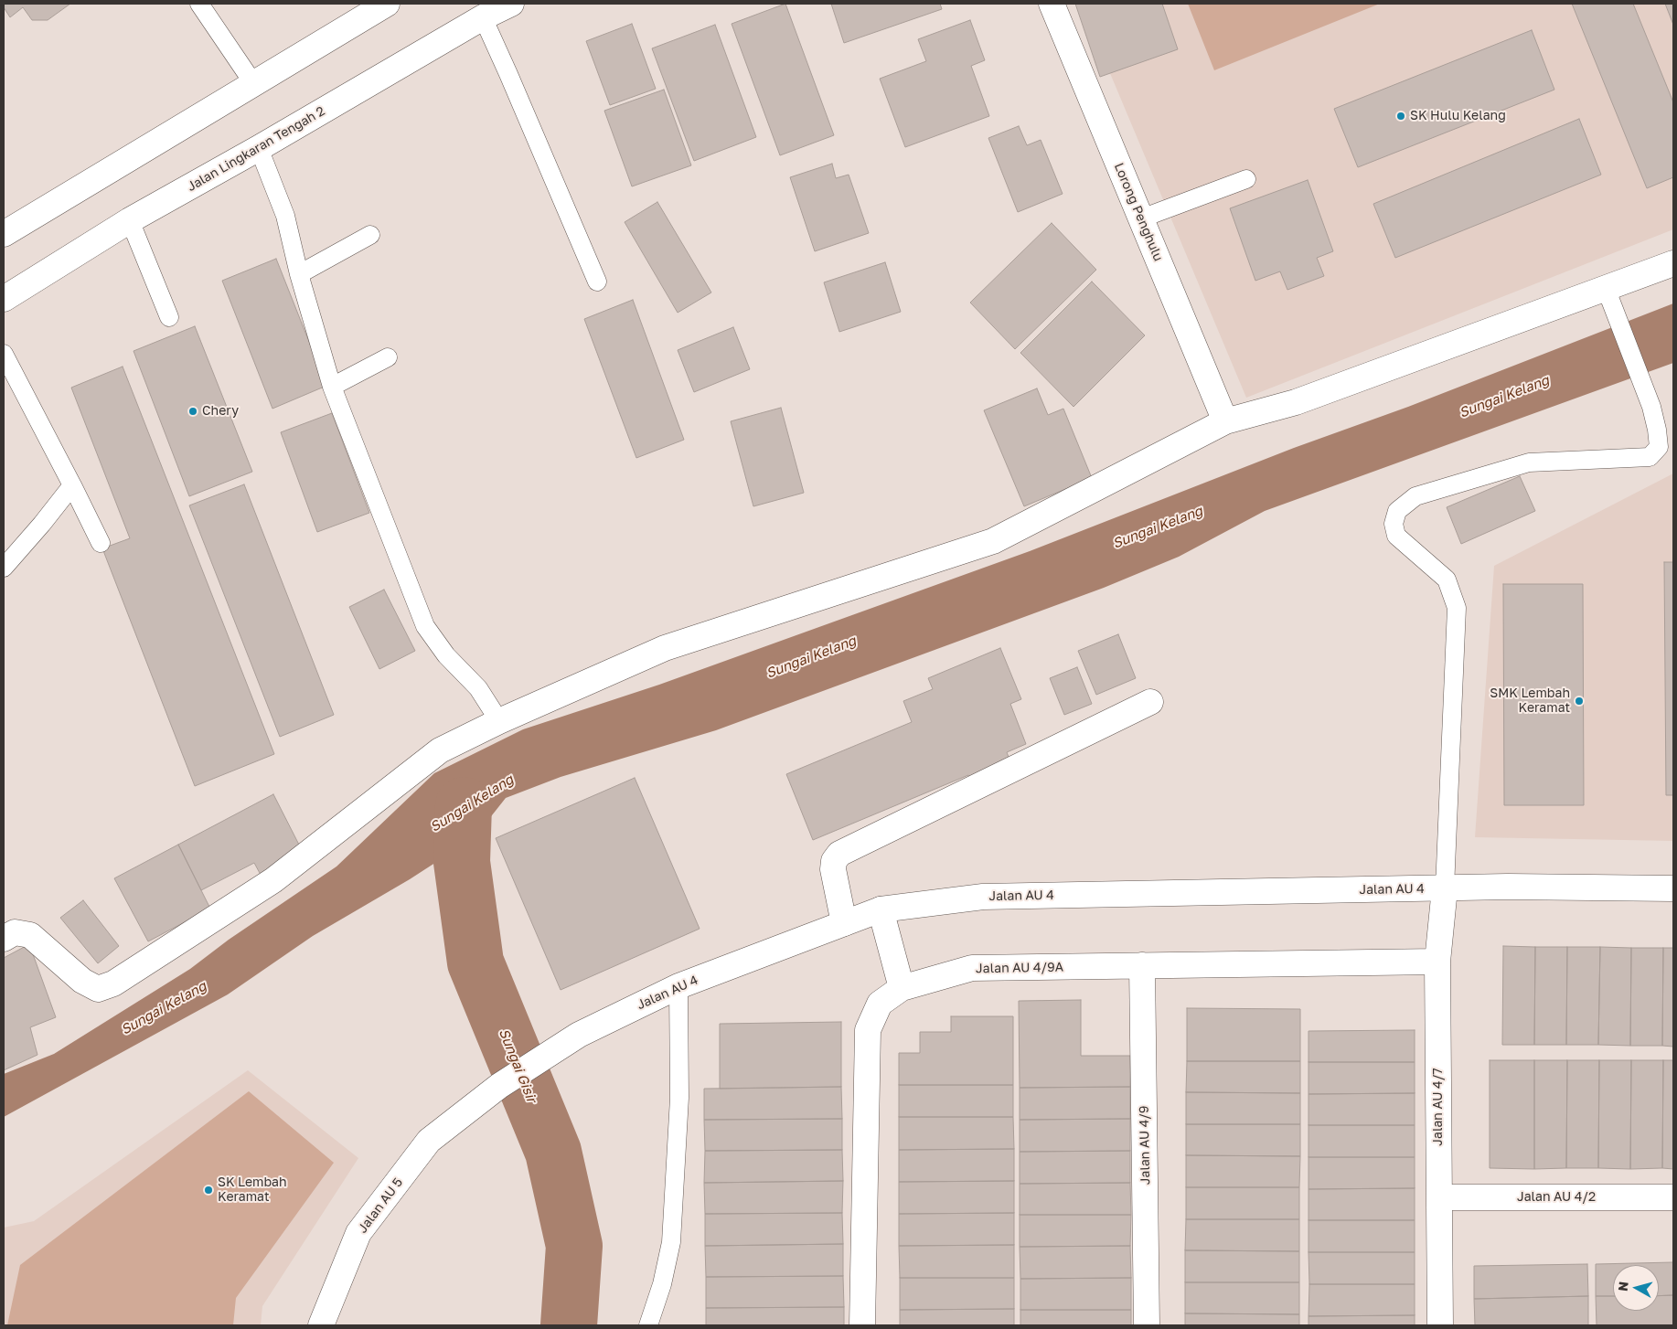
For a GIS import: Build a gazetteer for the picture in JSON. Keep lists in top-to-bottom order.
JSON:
{
  "streets": {
    "main road": [
      "Jalan Lingkaran Tengah 2",
      "Lorong Penghulu",
      "Jalan AU 4",
      "Jalan AU 4/9A",
      "Jalan AU 4/7",
      "Jalan AU 4/9",
      "Jalan AU 4/2",
      "Jalan AU 5"
    ]
  },
  "crossings": [
    ["Jalan AU 4", "Jalan AU 4/7"],
    ["Jalan AU 4", "Jalan AU 5"],
    ["Jalan AU 4/9A", "Jalan AU 4/7"],
    ["Jalan AU 4/9A", "Jalan AU 4/9"],
    ["Jalan AU 4/7", "Jalan AU 4/2"]
  ],
  "water": ["Sungai Kelang", "Sungai Gisir"],
  "places": [
    "SK Hulu Kelang",
    "Chery",
    "SMK Lembah Keramat",
    "SK Lembah Keramat"
  ],
  "north": "left"
}
